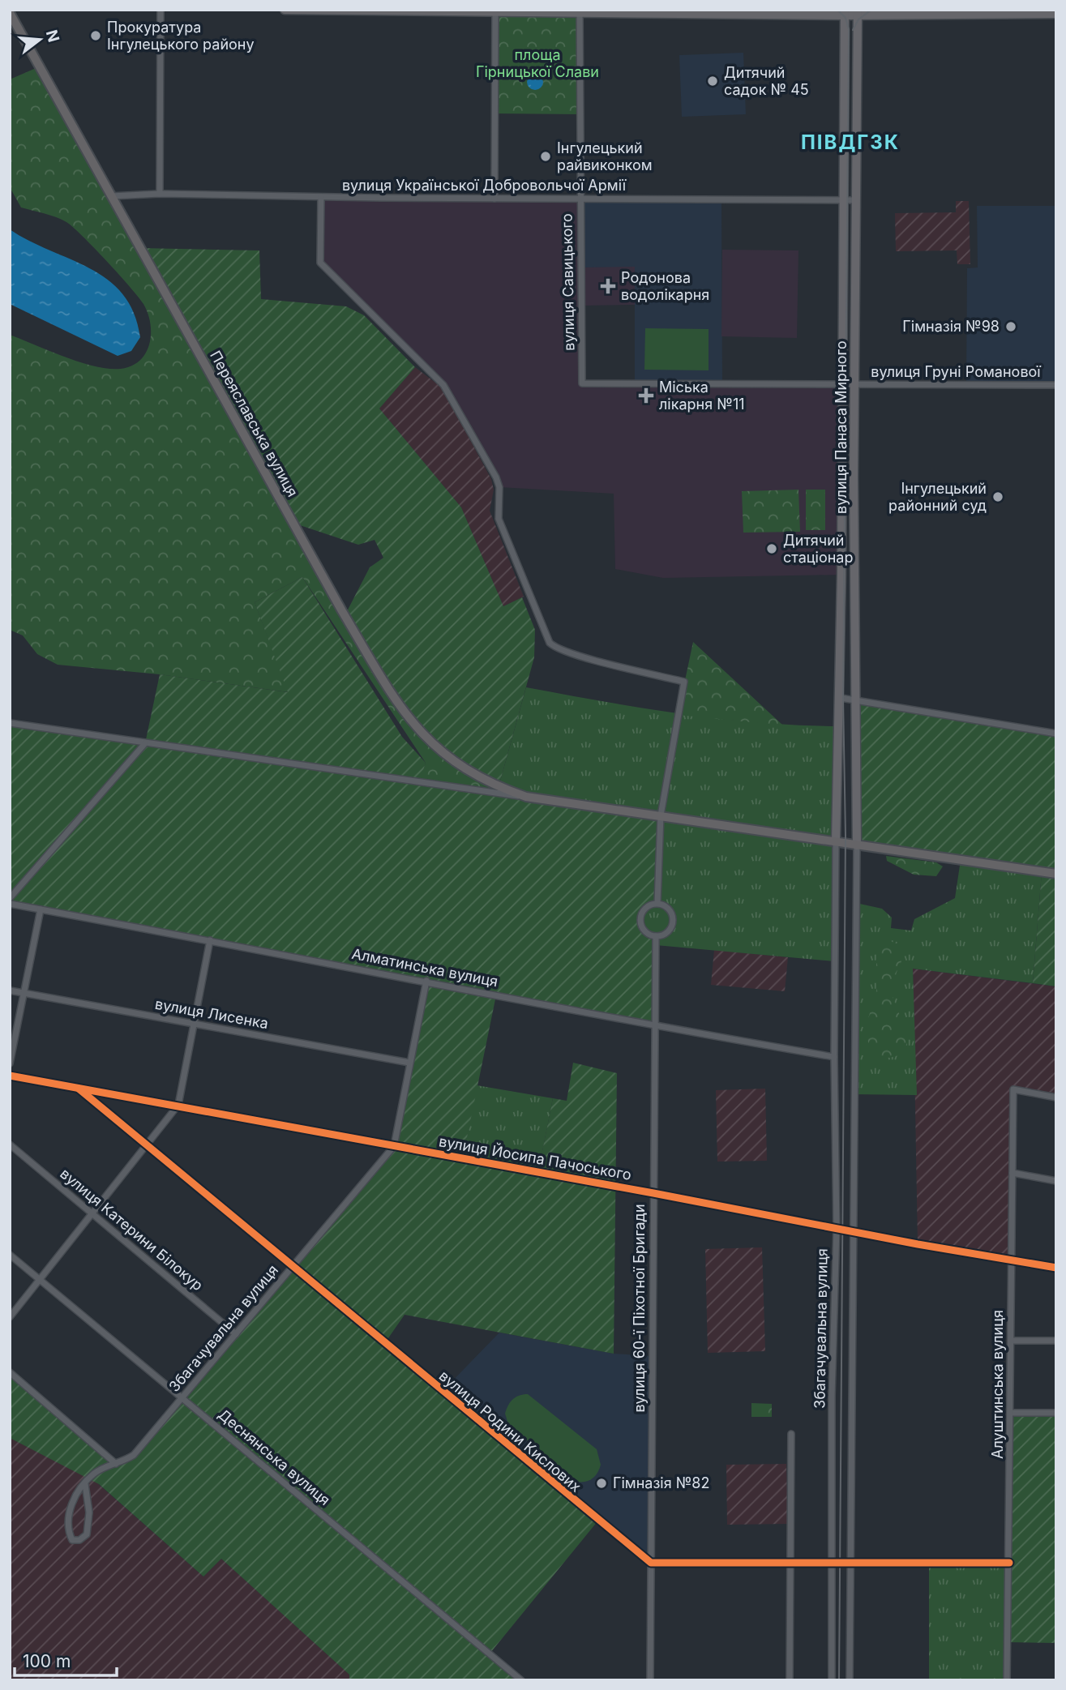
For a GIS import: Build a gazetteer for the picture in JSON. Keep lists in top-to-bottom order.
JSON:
{
  "streets": {
    "main road": ["Переяславська вулиця", "вулиця Панаса Мирного"],
    "street": [
      "вулиця Української Добровольчої Армії",
      "вулиця Савицького",
      "вулиця Груні Романової",
      "Алматинська вулиця",
      "вулиця Лисенка",
      "вулиця Йосипа Пачоського",
      "вулиця Катерини Білокур",
      "вулиця 60-ї Піхотної Бригади",
      "Збагачувальна вулиця",
      "Алуштинська вулиця",
      "вулиця Родини Кислових",
      "Деснянська вулиця"
    ]
  },
  "crossings": [
    ["вулиця Української Добровольчої Армії", "вулиця Савицького"],
    ["вулиця Української Добровольчої Армії", "Переяславська вулиця"],
    ["вулиця Української Добровольчої Армії", "вулиця Панаса Мирного"],
    ["вулиця Савицького", "вулиця Груні Романової"],
    ["вулиця Груні Романової", "вулиця Панаса Мирного"],
    ["Переяславська вулиця", "вулиця Панаса Мирного"],
    ["Переяславська вулиця", "Збагачувальна вулиця"],
    ["вулиця Панаса Мирного", "Збагачувальна вулиця"],
    ["Алматинська вулиця", "вулиця 60-ї Піхотної Бригади"],
    ["Алматинська вулиця", "Збагачувальна вулиця"],
    ["вулиця Лисенка", "Збагачувальна вулиця"],
    ["вулиця Йосипа Пачоського", "вулиця 60-ї Піхотної Бригади"],
    ["вулиця Йосипа Пачоського", "Збагачувальна вулиця"],
    ["вулиця Йосипа Пачоського", "Алуштинська вулиця"],
    ["вулиця Йосипа Пачоського", "вулиця Родини Кислових"],
    ["вулиця Катерини Білокур", "Збагачувальна вулиця"],
    ["вулиця 60-ї Піхотної Бригади", "вулиця Родини Кислових"],
    ["Збагачувальна вулиця", "вулиця Родини Кислових"],
    ["Збагачувальна вулиця", "Деснянська вулиця"]
  ],
  "districts": ["ПІВДГЗК"],
  "parks": ["площа Гірницької Слави"],
  "places": {
    "other": [
      "Прокуратура Інгулецького району",
      "Дитячий садок № 45",
      "Інгулецький райвиконком",
      "Гімназія №98",
      "Інгулецький районний суд",
      "Дитячий стаціонар",
      "Гімназія №82"
    ],
    "health": ["Родонова водолікарня", "Міська лікарня №11"]
  },
  "scale_bar": "100 m",
  "north": "right"
}
